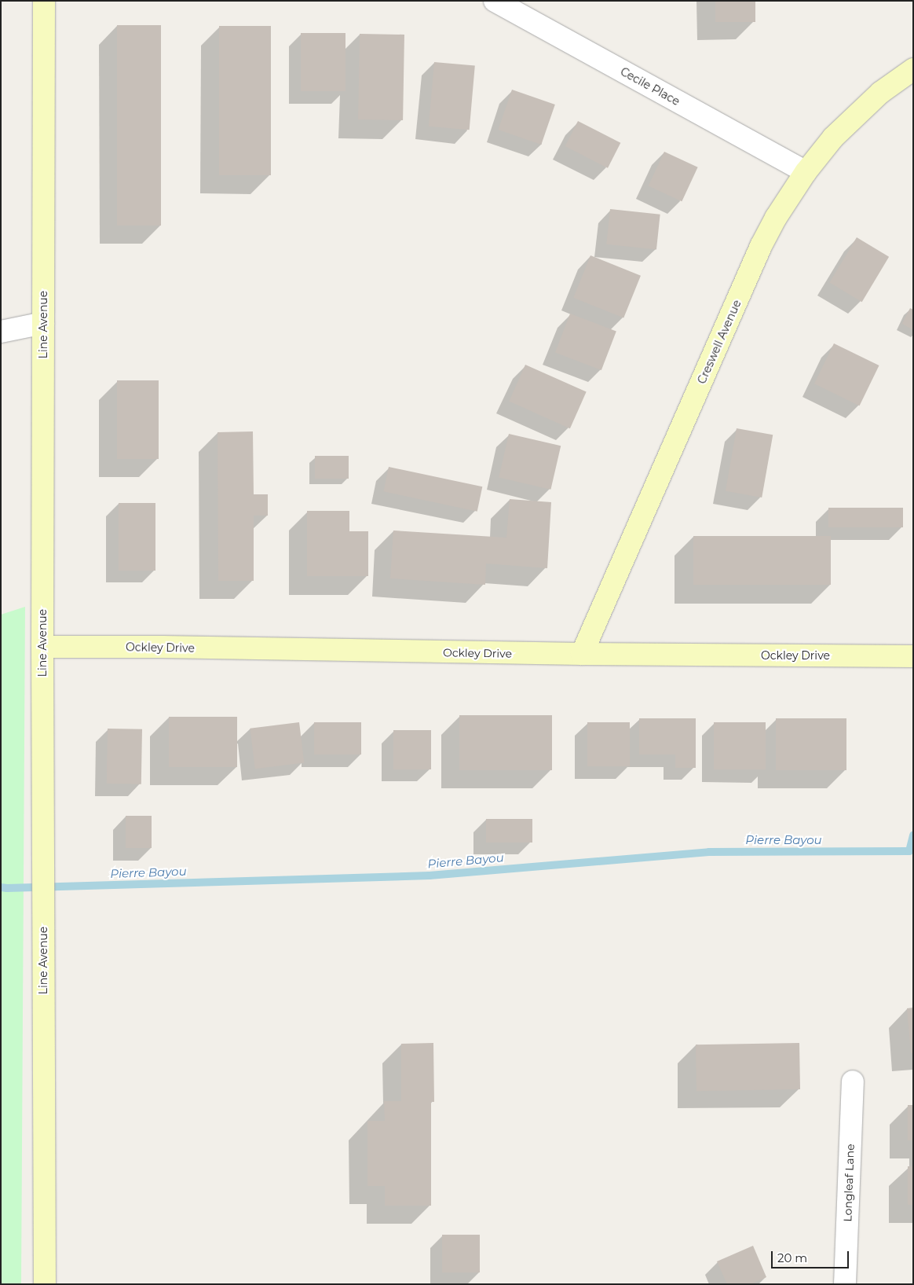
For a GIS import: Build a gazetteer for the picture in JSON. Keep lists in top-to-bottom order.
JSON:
{
  "streets": {
    "street": [
      "Cecile Place",
      "Line Avenue",
      "Creswell Avenue",
      "Ockley Drive",
      "Longleaf Lane"
    ]
  },
  "crossings": [
    ["Cecile Place", "Creswell Avenue"],
    ["Line Avenue", "Ockley Drive"],
    ["Creswell Avenue", "Ockley Drive"]
  ],
  "water": ["Pierre Bayou"],
  "scale_bar": "20 m"
}
